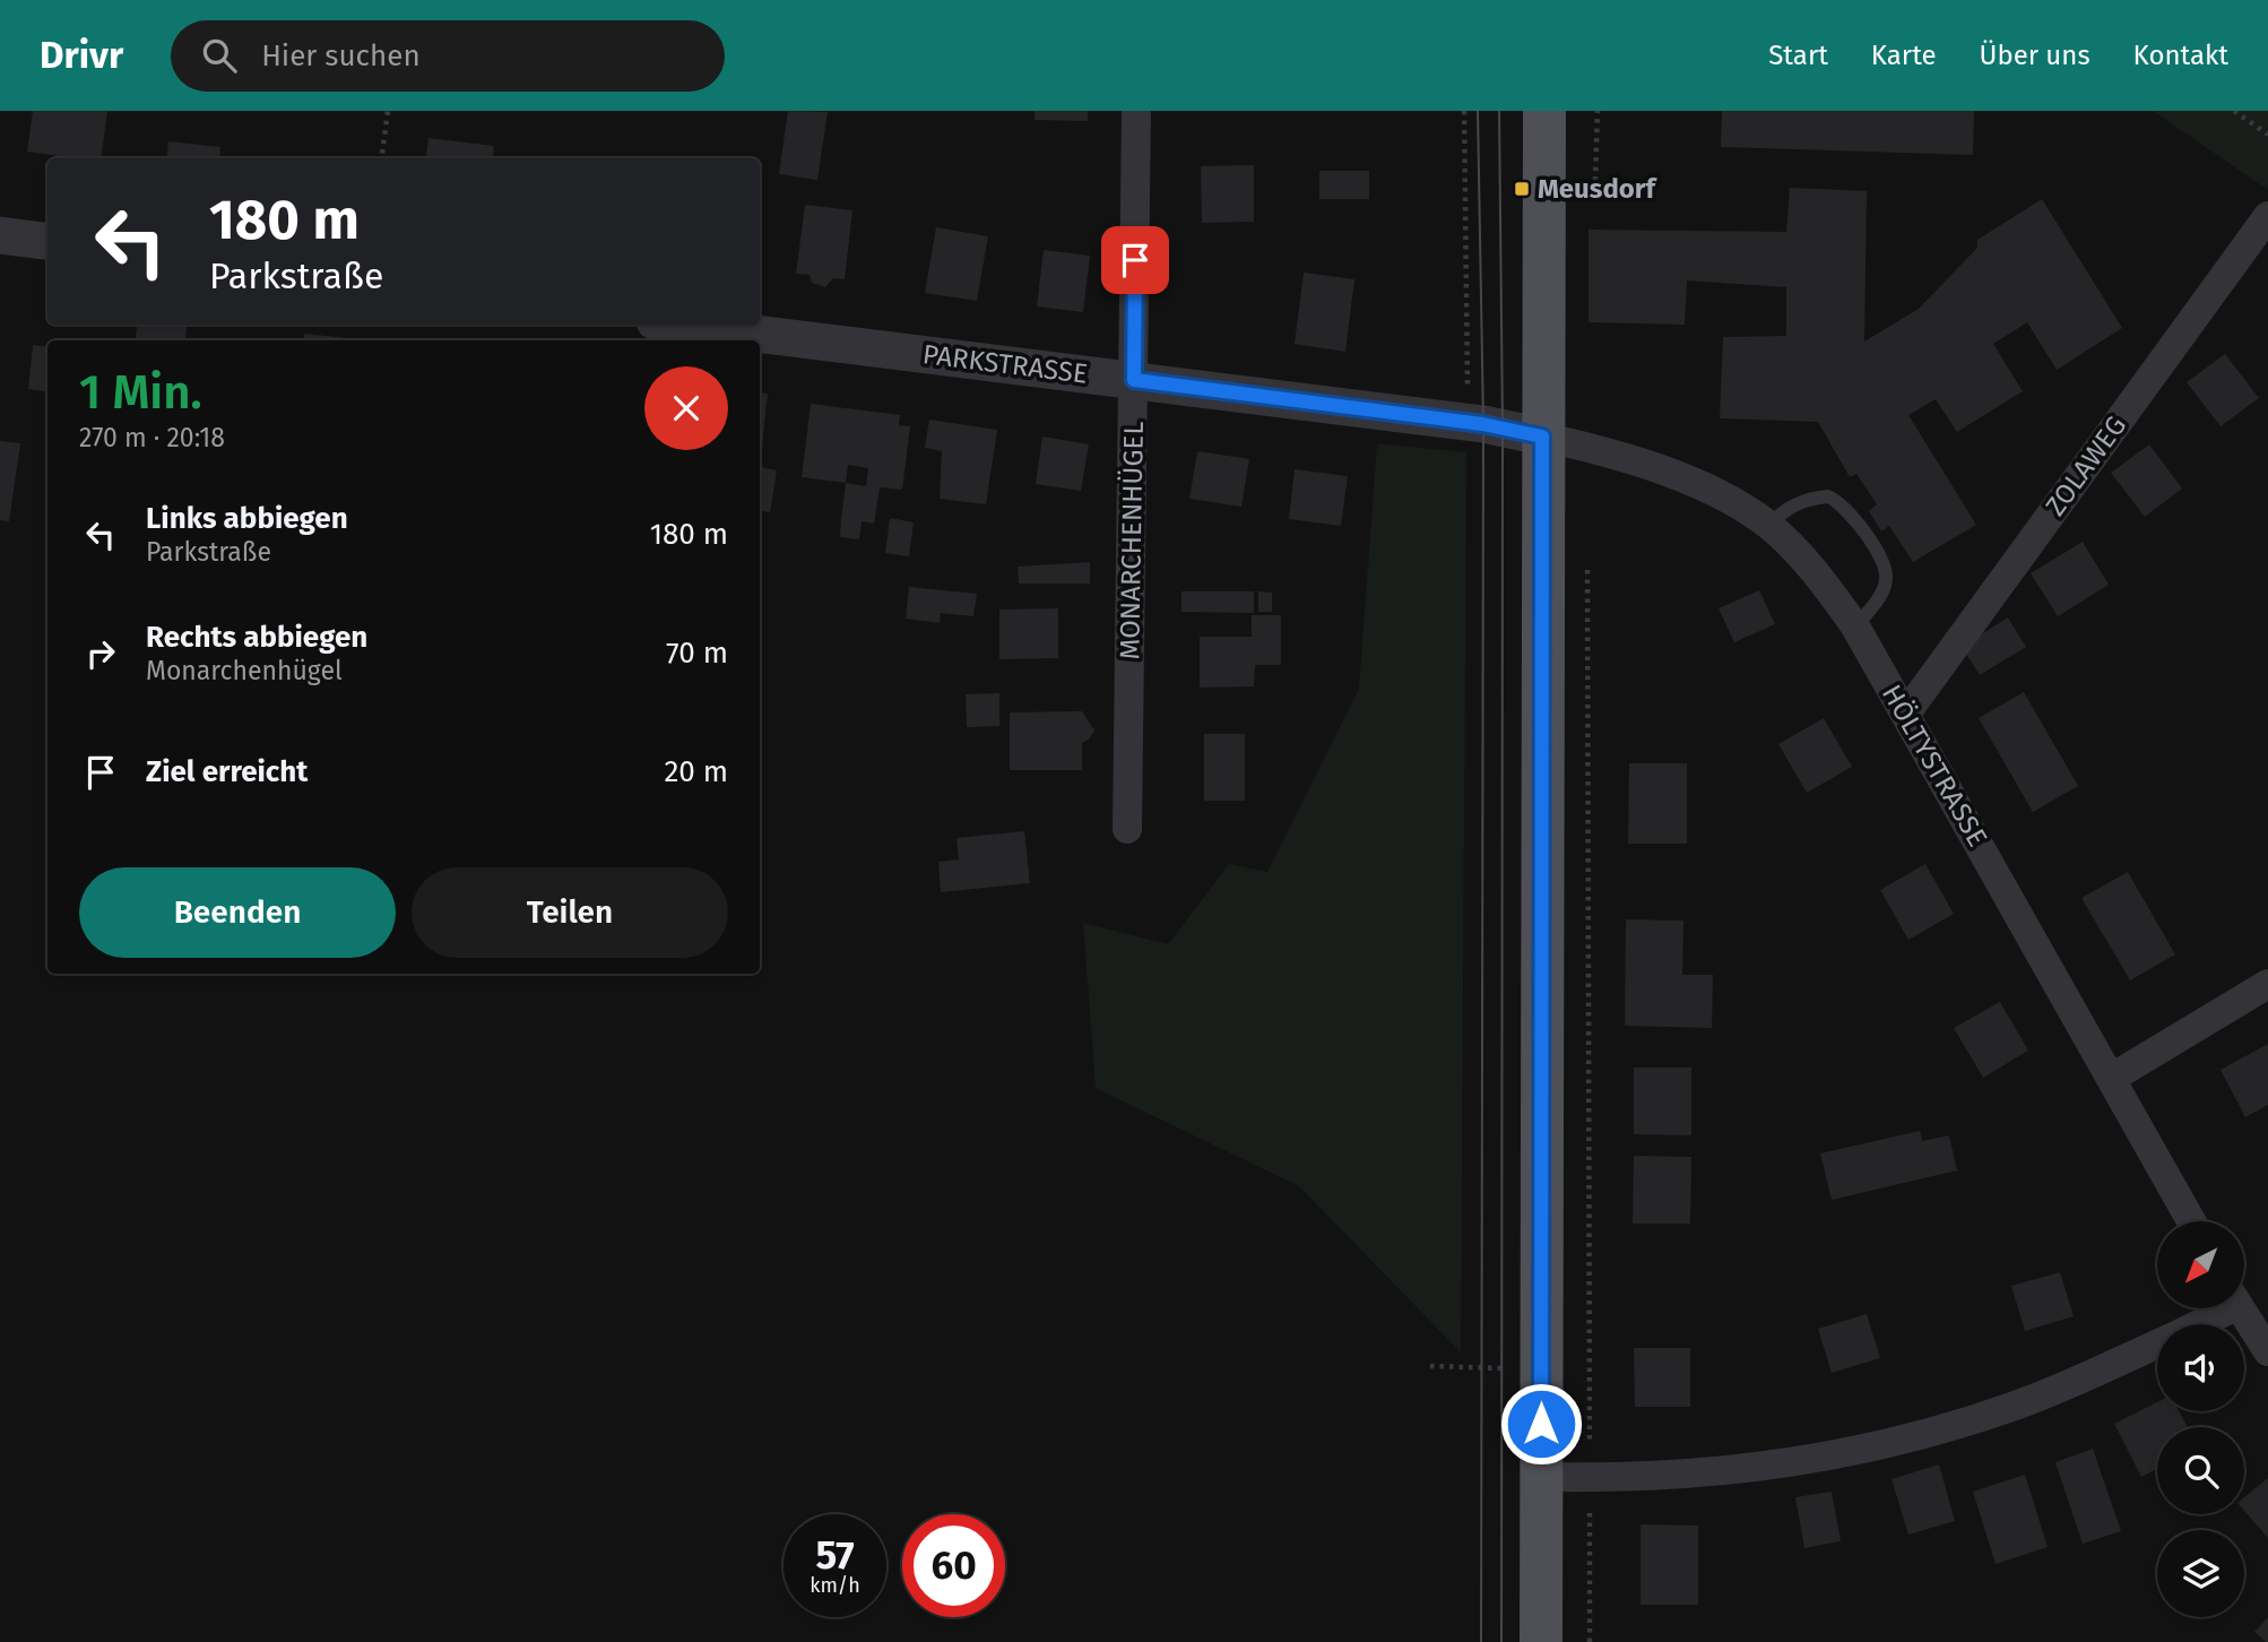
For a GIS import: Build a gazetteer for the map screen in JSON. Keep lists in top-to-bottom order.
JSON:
{
  "streets": {
    "street": [
      "PARKSTRASSE",
      "ZOLAWEG",
      "MONARCHENHÜGEL",
      "HÖLTYSTRASSE"
    ]
  },
  "crossings": [
    ["PARKSTRASSE", "MONARCHENHÜGEL"],
    ["PARKSTRASSE", "HÖLTYSTRASSE"],
    ["ZOLAWEG", "HÖLTYSTRASSE"]
  ],
  "places": {
    "transit": ["Meusdorf"]
  },
  "north": "bottom left",
  "page": {
    "header": "Drivr",
    "search": "Hier suchen",
    "nav": [
      "Start",
      "Karte",
      "Über uns",
      "Kontakt"
    ],
    "turn": ["180 m", "Parkstraße"],
    "heading": ["1 Min.", "270 m · 20:18"],
    "list": [
      {
        "name": "Links abbiegen",
        "note": "Parkstraße",
        "value": "180 m"
      },
      {
        "name": "Rechts abbiegen",
        "note": "Monarchenhügel",
        "value": "70 m"
      },
      {
        "name": "Ziel erreicht",
        "value": "20 m"
      }
    ],
    "buttons": ["Beenden", "Teilen"],
    "speed": "57 km/h",
    "limit": "60"
  }
}
